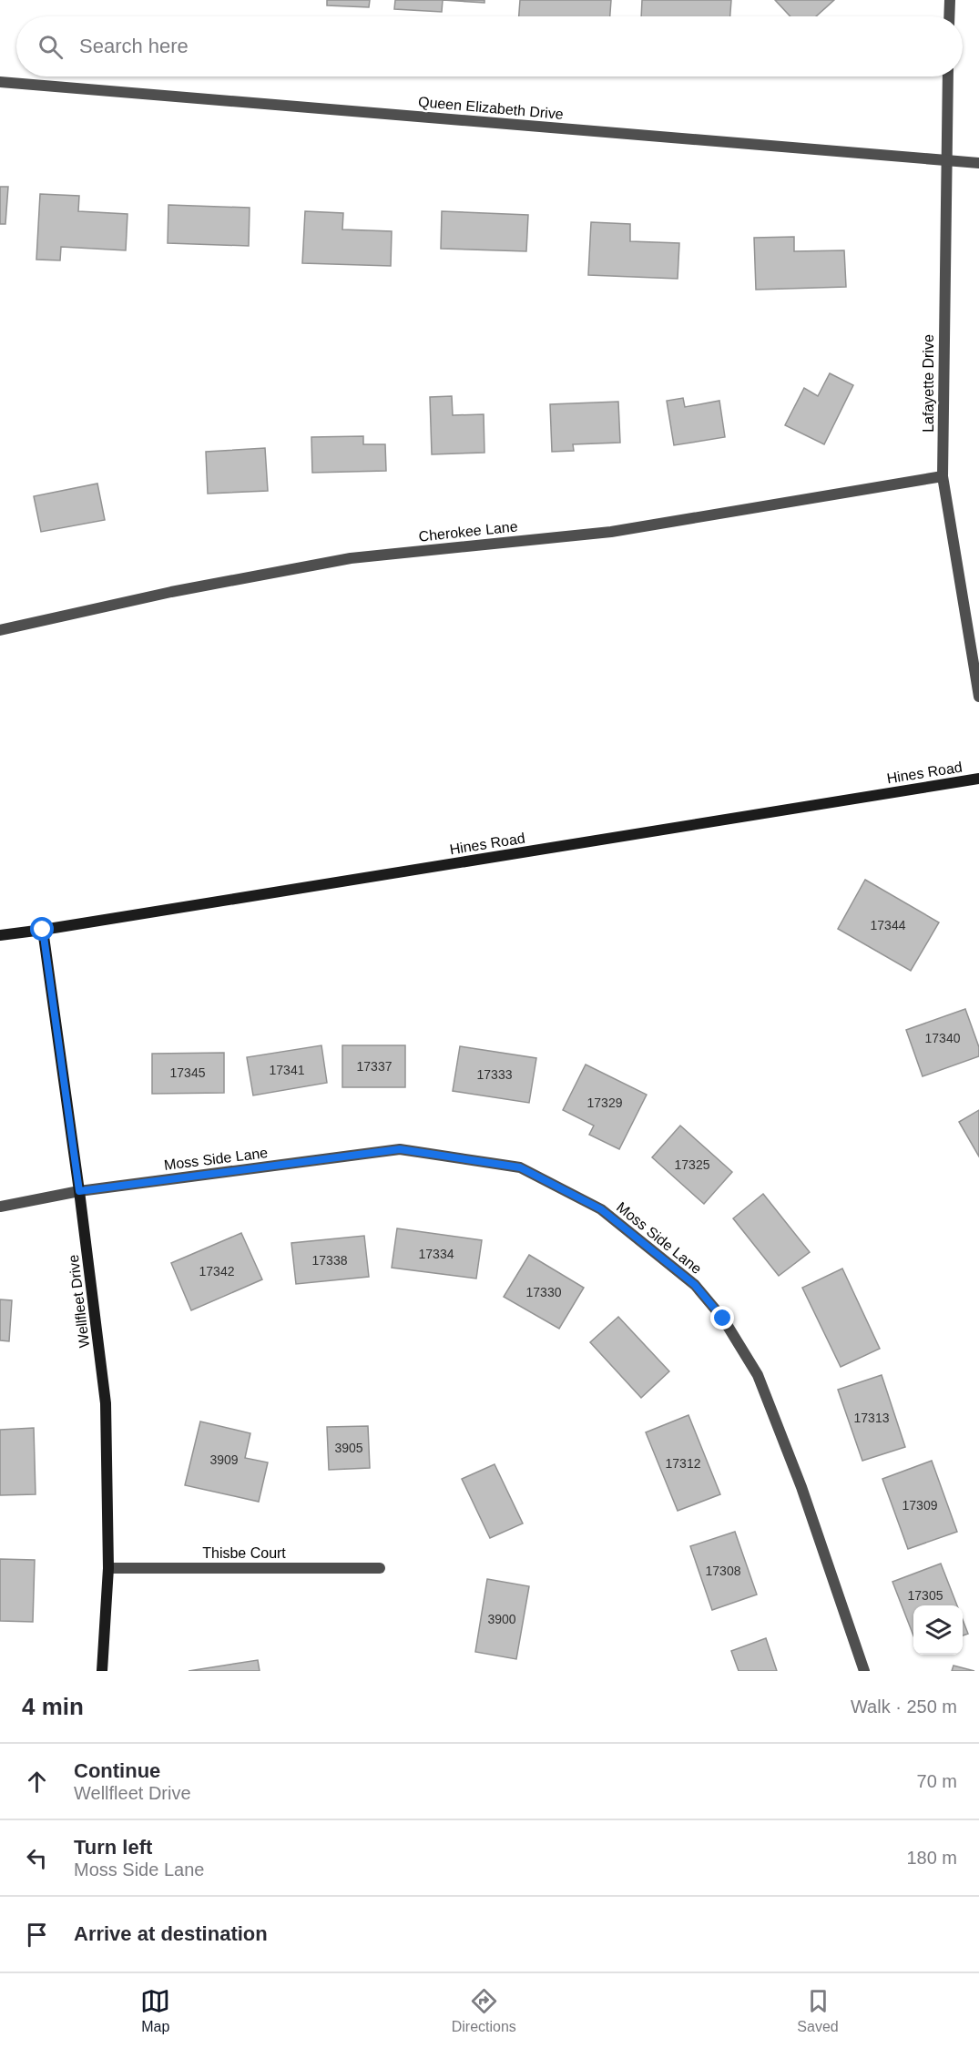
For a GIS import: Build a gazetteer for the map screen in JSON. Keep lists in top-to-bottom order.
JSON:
{
  "streets": {
    "street": [
      "Queen Elizabeth Drive",
      "Lafayette Drive",
      "Cherokee Lane",
      "Hines Road",
      "Moss Side Lane",
      "Wellfleet Drive",
      "Thisbe Court"
    ]
  },
  "crossings": [
    ["Queen Elizabeth Drive", "Lafayette Drive"],
    ["Lafayette Drive", "Cherokee Lane"],
    ["Hines Road", "Wellfleet Drive"],
    ["Moss Side Lane", "Wellfleet Drive"],
    ["Wellfleet Drive", "Thisbe Court"]
  ],
  "house_numbers": [
    "17344",
    "17340",
    "17337",
    "17341",
    "17345",
    "17333",
    "17329",
    "17325",
    "17334",
    "17338",
    "17342",
    "17330",
    "17313",
    "3905",
    "3909",
    "17312",
    "17309",
    "17308",
    "17305",
    "3900"
  ],
  "page": {
    "search": "Search here",
    "heading": ["4 min", "Walk · 250 m"],
    "list": [
      ["Continue", "Wellfleet Drive", "70 m"],
      ["Turn left", "Moss Side Lane", "180 m"],
      "Arrive at destination"
    ],
    "nav": ["Map", "Directions", "Saved"]
  }
}
